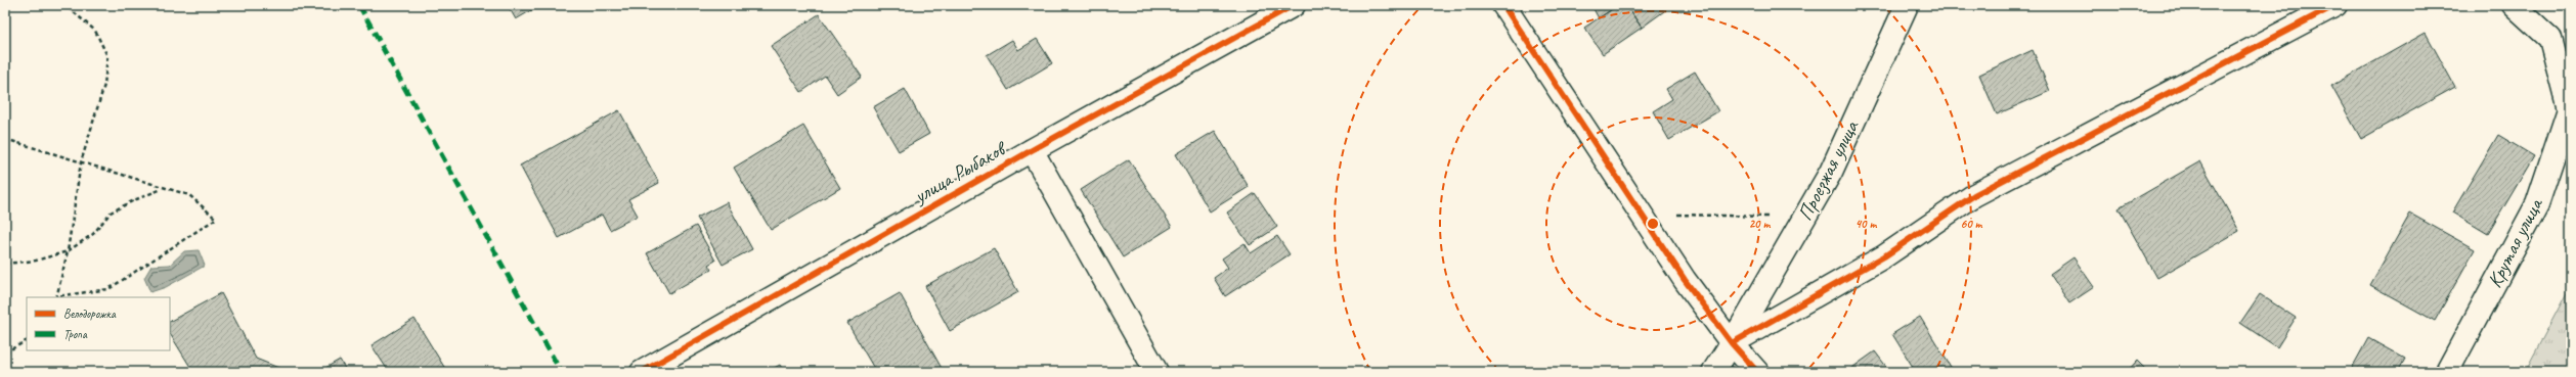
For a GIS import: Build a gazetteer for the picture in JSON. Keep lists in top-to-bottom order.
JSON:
{
  "streets": {
    "street": ["Проезжая улица", "улица Рыбаков", "Крутая улица"]
  },
  "legend": ["Велодорожка", "Тропа"],
  "rings": ["20 m", "40 m", "60 m"]
}
